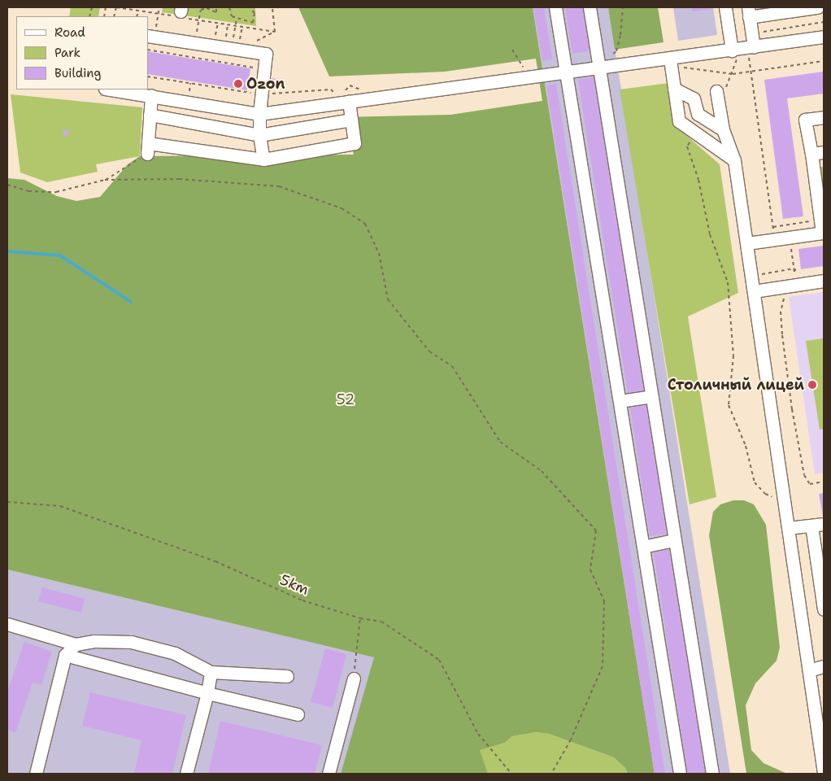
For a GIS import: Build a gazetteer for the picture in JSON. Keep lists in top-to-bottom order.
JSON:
{
  "streets": {
    "path": ["5km"]
  },
  "parks": ["52"],
  "places": ["Ozon", "Столичный лицей"],
  "legend": ["Road", "Park", "Building"]
}
